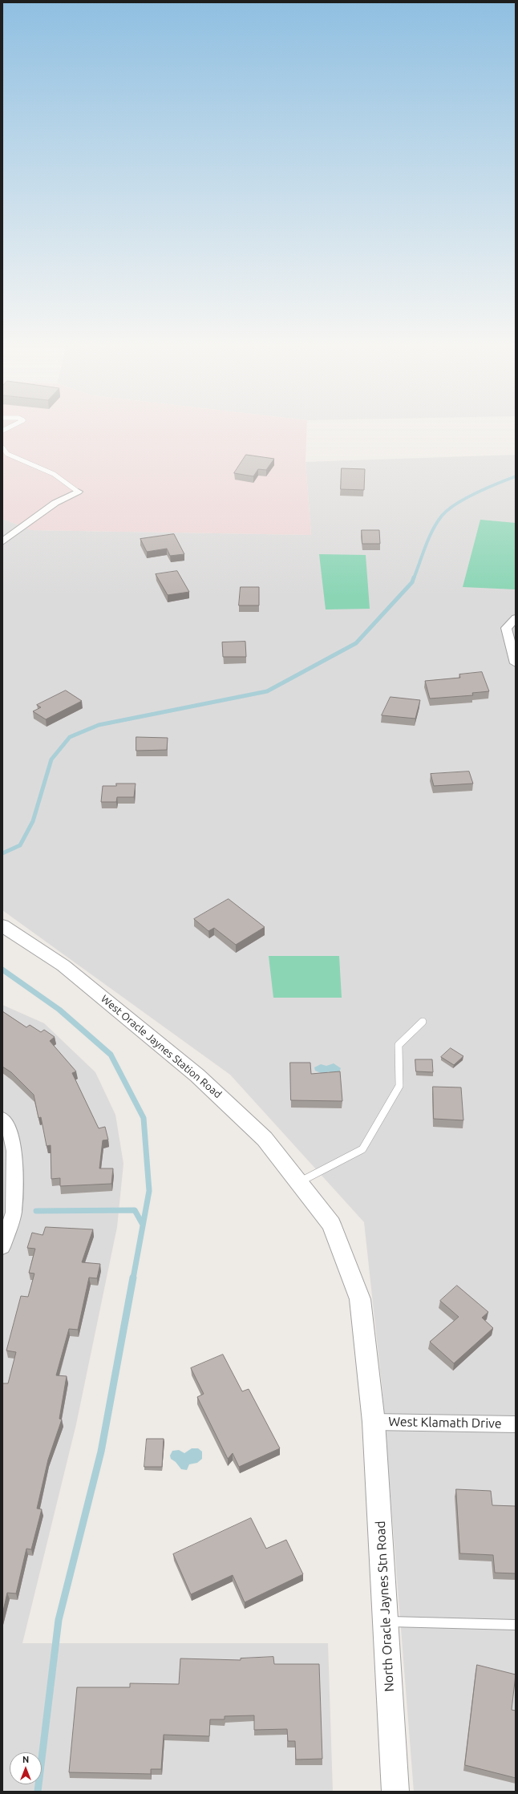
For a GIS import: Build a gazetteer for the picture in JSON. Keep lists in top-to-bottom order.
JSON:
{
  "streets": {
    "street": ["West Oracle Jaynes Station Road", "West Klamath Drive", "North Oracle Jaynes Stn Road"]
  },
  "crossings": [
    ["West Oracle Jaynes Station Road", "West Klamath Drive"],
    ["West Oracle Jaynes Station Road", "North Oracle Jaynes Stn Road"],
    ["West Klamath Drive", "North Oracle Jaynes Stn Road"]
  ],
  "north": "top"
}
